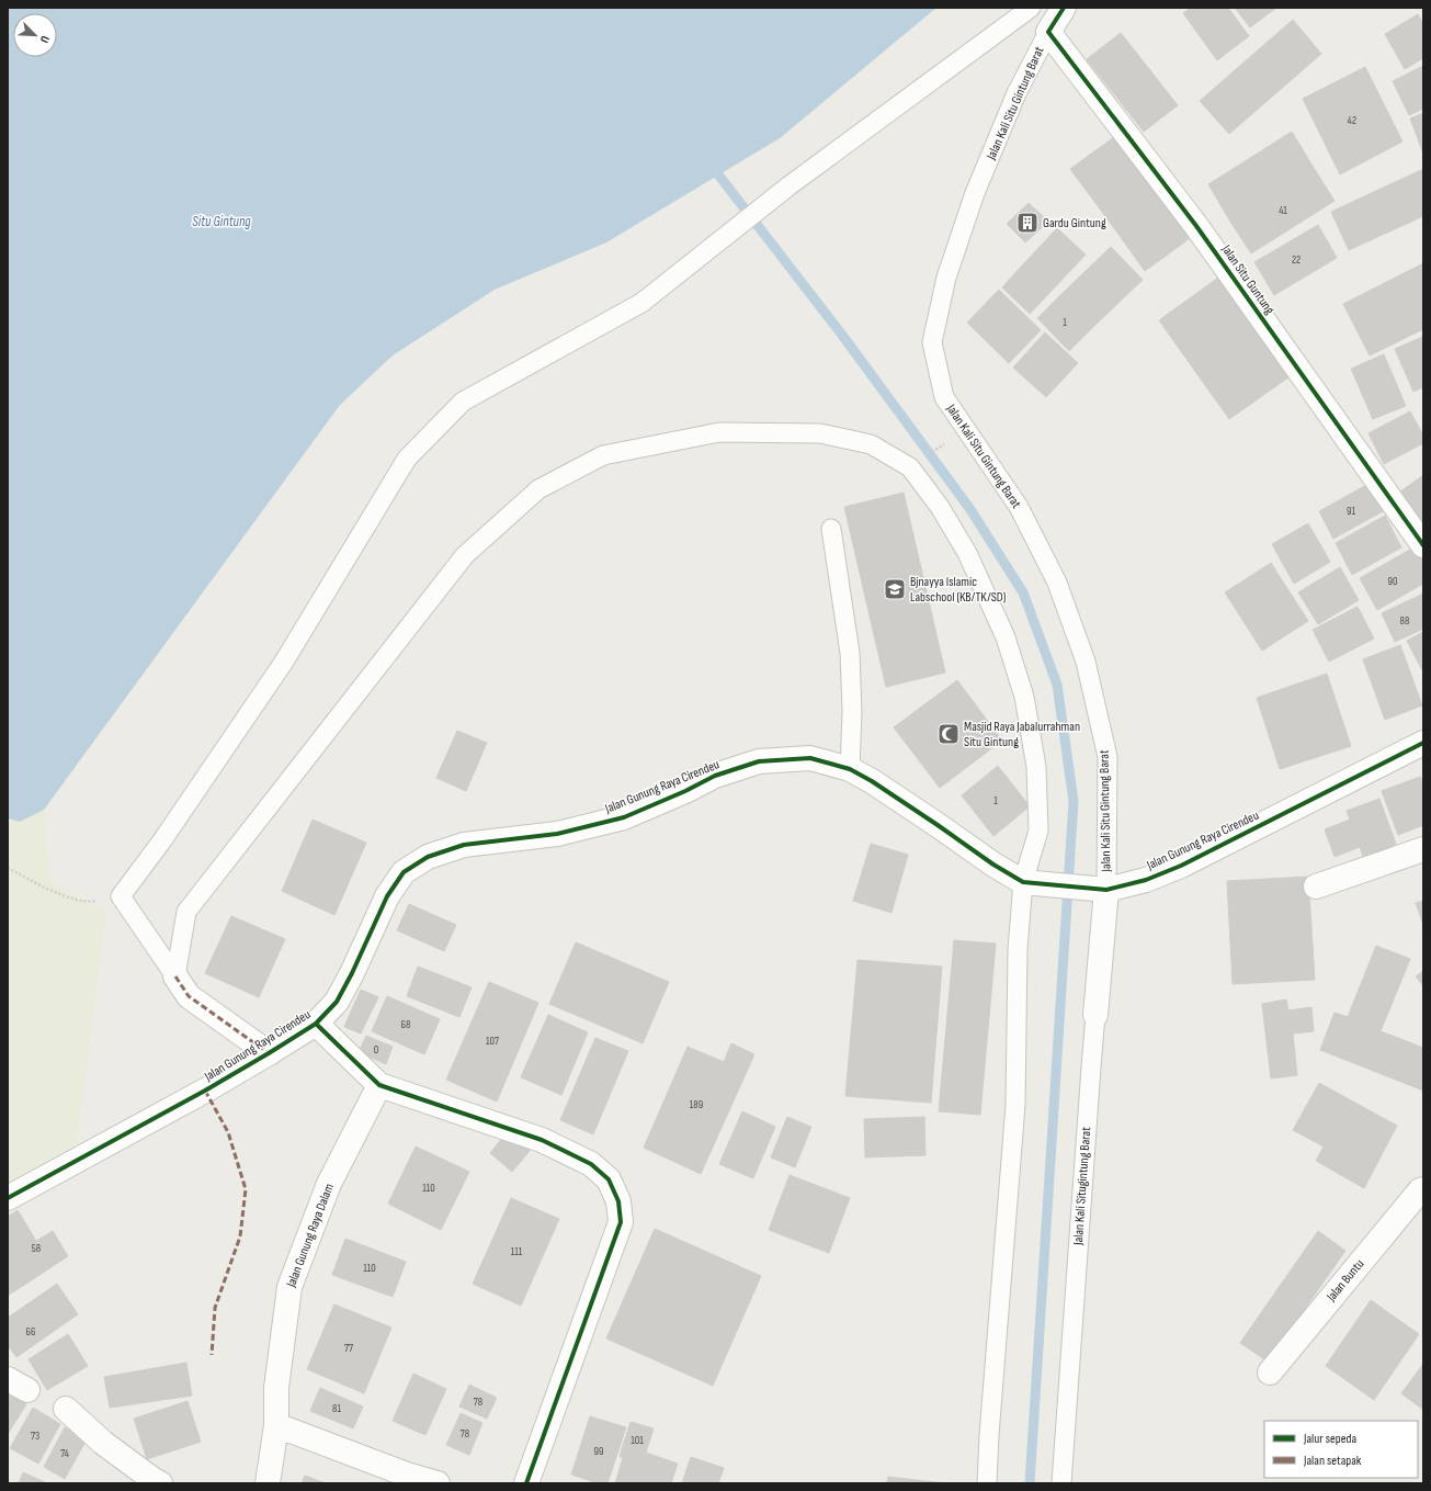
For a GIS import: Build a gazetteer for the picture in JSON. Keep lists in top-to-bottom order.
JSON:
{
  "streets": {
    "street": [
      "Jalan Situ Guntung",
      "Jalan Gunung Raya Cirendeu",
      "Jalan Kali Situgintung Barat",
      "Jalan Gunung Raya Dalam",
      "Jalan Buntu"
    ],
    "lane": ["Jalan Kali Situ Gintung Barat"]
  },
  "crossings": [
    ["Jalan Kali Situ Gintung Barat", "Jalan Situ Guntung"],
    ["Jalan Kali Situ Gintung Barat", "Jalan Gunung Raya Cirendeu"],
    ["Jalan Kali Situ Gintung Barat", "Jalan Kali Situgintung Barat"],
    ["Jalan Gunung Raya Cirendeu", "Jalan Kali Situgintung Barat"]
  ],
  "water": ["Situ Gintung"],
  "places": {
    "building": ["Gardu Gintung"],
    "school or university": ["Bjnayya Islamic Labschool (KB/TK/SD)"],
    "mosque": ["Masjid Raya Jabalurrahman Situ Gintung"]
  },
  "house_numbers": [
    "42",
    "41",
    "22",
    "1",
    "91",
    "90",
    "88",
    "1",
    "68",
    "107",
    "0",
    "189",
    "110",
    "58",
    "111",
    "110",
    "66",
    "77",
    "78",
    "81",
    "78",
    "73",
    "101",
    "99",
    "74"
  ],
  "legend": ["Jalur sepeda", "Jalan setapak"],
  "north": "bottom right"
}
